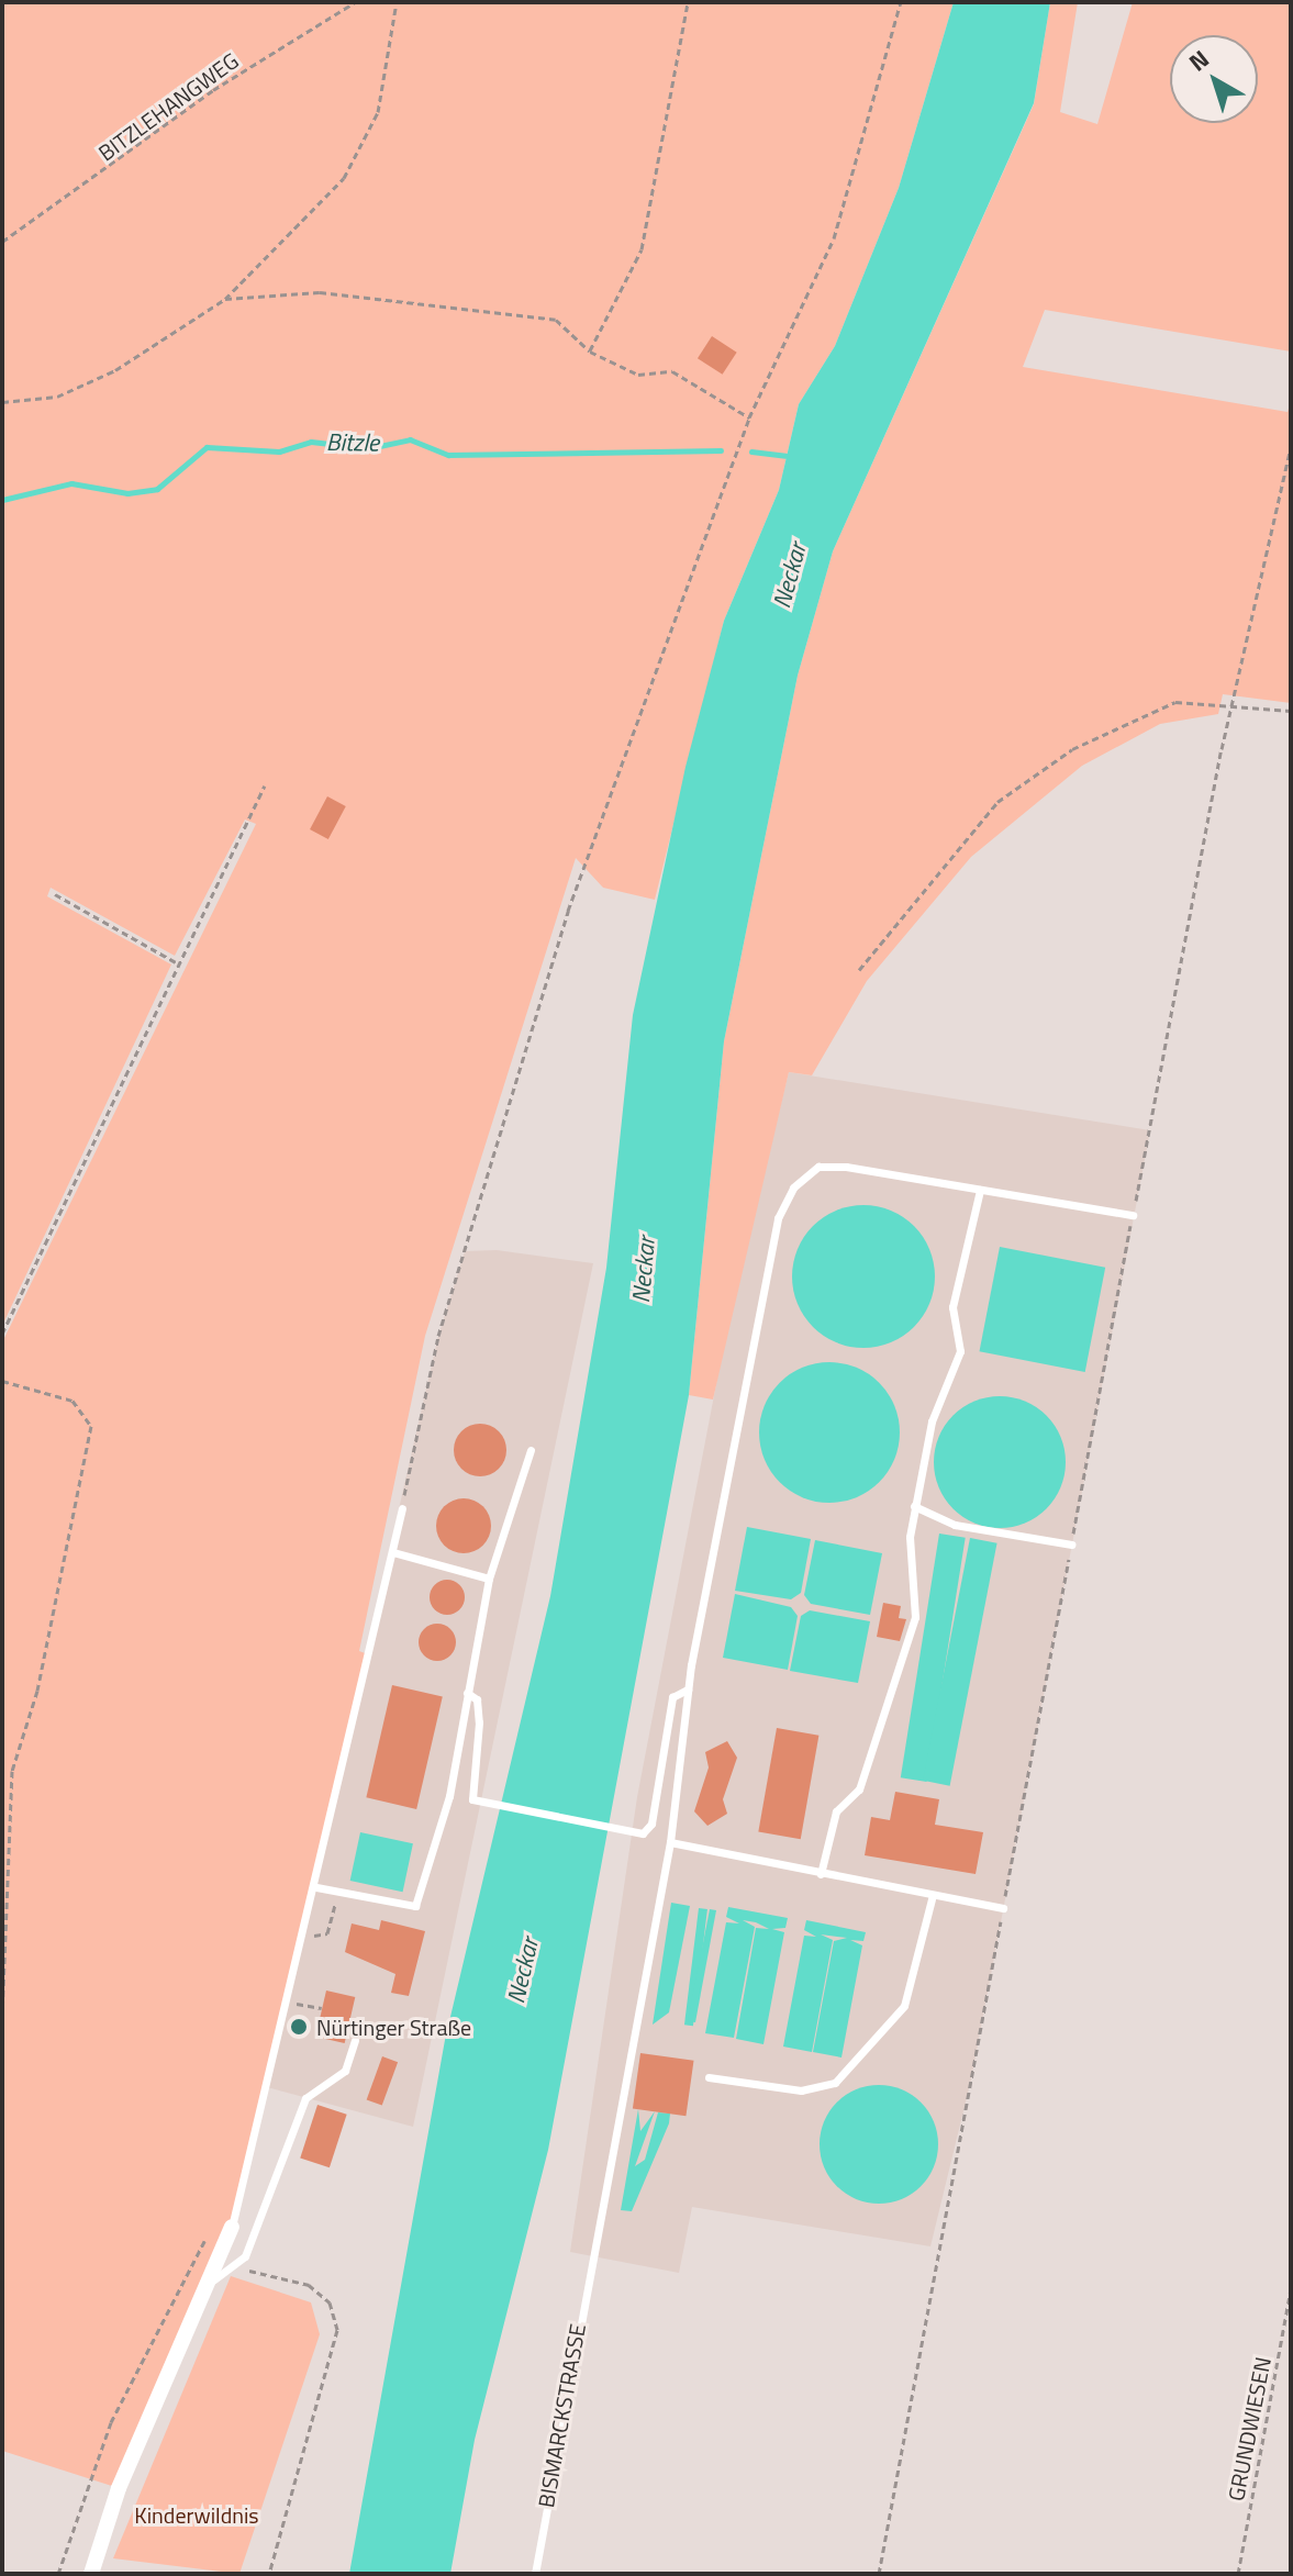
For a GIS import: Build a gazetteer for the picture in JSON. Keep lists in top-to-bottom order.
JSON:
{
  "streets": {
    "lane": ["BISMARCKSTRASSE"],
    "path": ["BITZLEHANGWEG", "GRUNDWIESEN"]
  },
  "water": ["Bitzle", "Neckar"],
  "parks": ["Kinderwildnis"],
  "places": ["Nürtinger Straße"],
  "north": "top left"
}
